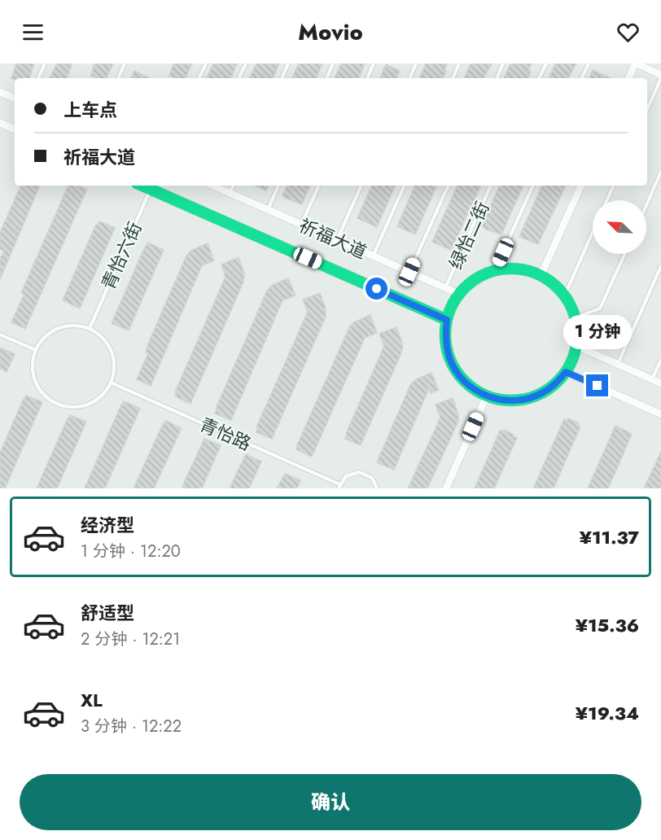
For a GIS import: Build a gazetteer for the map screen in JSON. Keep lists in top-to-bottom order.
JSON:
{
  "streets": {
    "street": ["祈福大道"],
    "lane": ["绿怡二街", "青怡六街", "青怡路"]
  },
  "crossings": [
    ["绿怡二街", "祈福大道"],
    ["青怡六街", "青怡路"]
  ],
  "north": "top left",
  "page": {
    "header": "Movio",
    "banner": ["上车点", "祈福大道"],
    "bubble": "1 分钟",
    "list": [
      {
        "name": "经济型",
        "note": "1 分钟 · 12:20",
        "value": "¥11.37"
      },
      {
        "name": "舒适型",
        "note": "2 分钟 · 12:21",
        "value": "¥15.36"
      },
      {
        "name": "XL",
        "note": "3 分钟 · 12:22",
        "value": "¥19.34"
      }
    ],
    "buttons": "确认"
  }
}
